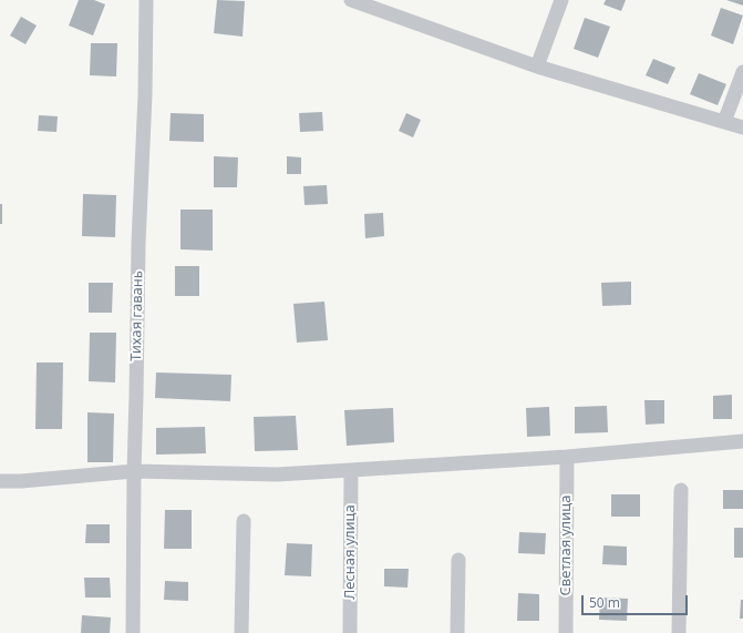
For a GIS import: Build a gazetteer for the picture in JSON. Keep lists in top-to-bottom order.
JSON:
{
  "streets": {
    "street": ["Тихая гавань", "Светлая улица", "Лесная улица"]
  },
  "scale_bar": "50 m"
}
